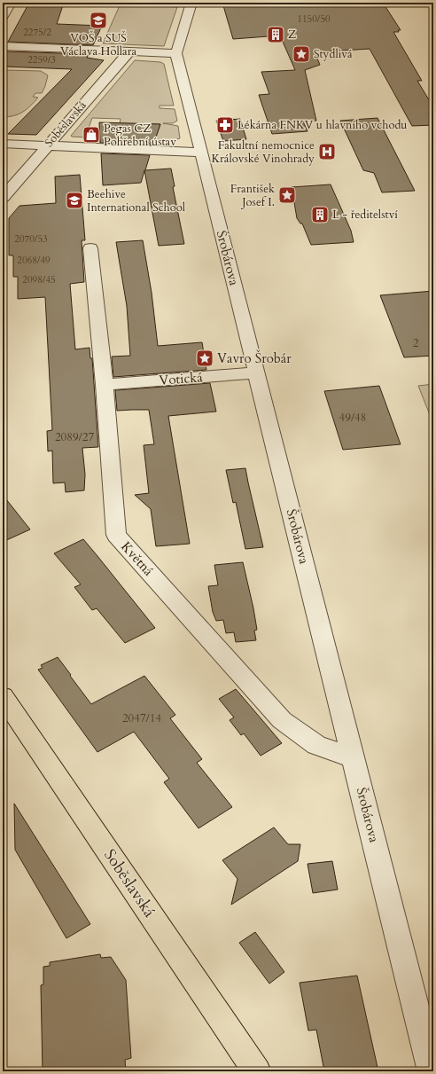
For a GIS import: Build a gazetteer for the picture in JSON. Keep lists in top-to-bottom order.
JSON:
{
  "streets": {
    "main road": ["Soběslavská"],
    "street": ["Šrobárova", "Votická", "Květná"]
  },
  "crossings": [
    ["Šrobárova", "Votická"],
    ["Šrobárova", "Květná"],
    ["Votická", "Květná"]
  ],
  "places": {
    "school or university": ["VOŠ a SUŠ Václava Hollara", "Beehive International School"],
    "building": ["Z", "L - ředitelství"],
    "place": ["Stydlivá", "František Josef I.", "Vavro Šrobár"],
    "pharmacy": ["Lékárna FNKV u hlavního vchodu"],
    "shop": ["Pegas CZ Pohřební ústav"],
    "hospital": ["Fakultní nemocnice Královské Vinohrady"]
  },
  "house_numbers": [
    "1150/50",
    "2275/2",
    "2259/3",
    "2070/53",
    "2068/49",
    "2098/45",
    "2",
    "49/48",
    "2089/27",
    "2047/14"
  ]
}
